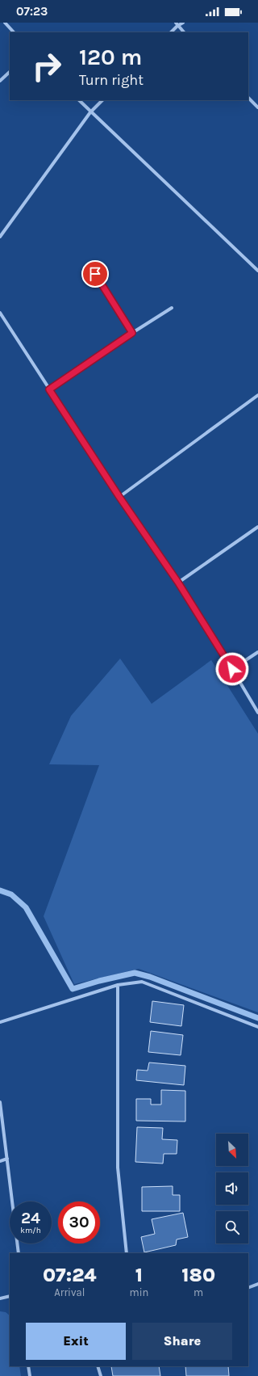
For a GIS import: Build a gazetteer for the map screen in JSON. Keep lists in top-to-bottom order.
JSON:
{
  "north": "bottom right",
  "page": {
    "status": "07:23",
    "turn": ["120 m", "Turn right"],
    "speed": "24 km/h",
    "limit": "30",
    "eta": [
      "07:24",
      "Arrival",
      "1",
      "min",
      "180",
      "m"
    ],
    "buttons": ["Exit", "Share"]
  }
}
